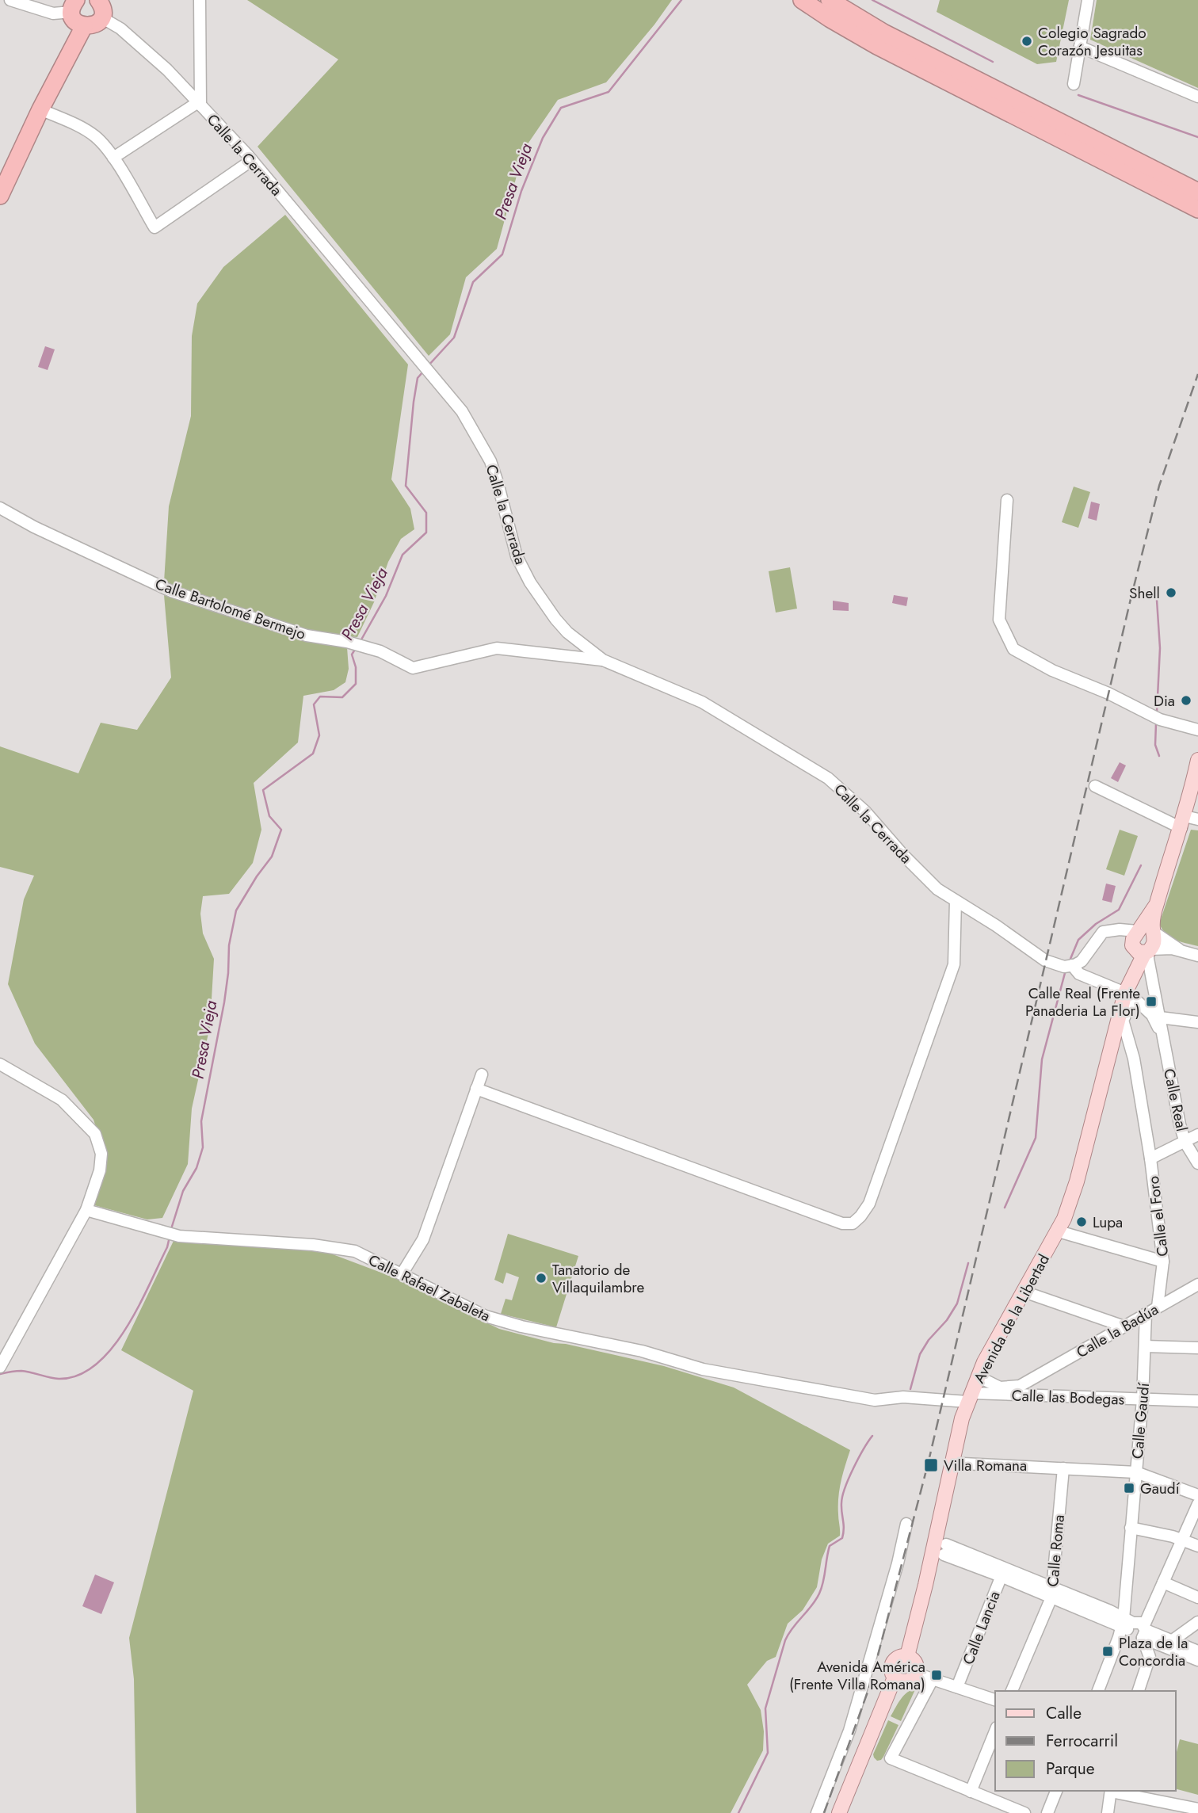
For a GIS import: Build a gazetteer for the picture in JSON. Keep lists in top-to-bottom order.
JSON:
{
  "streets": {
    "main road": ["Avenida de la Libertad"],
    "street": [
      "Calle la Cerrada",
      "Calle Bartolomé Bermejo",
      "Calle Real",
      "Calle el Foro",
      "Calle Rafael Zabaleta",
      "Calle la Badúa",
      "Calle las Bodegas",
      "Calle Gaudí",
      "Calle Roma",
      "Calle Lancia"
    ]
  },
  "crossings": [
    ["Calle la Cerrada", "Calle Bartolomé Bermejo"],
    ["Calle la Cerrada", "Avenida de la Libertad"],
    ["Calle Real", "Calle el Foro"],
    ["Calle Real", "Avenida de la Libertad"],
    ["Calle el Foro", "Avenida de la Libertad"],
    ["Calle el Foro", "Calle la Badúa"],
    ["Calle Rafael Zabaleta", "Avenida de la Libertad"],
    ["Calle Rafael Zabaleta", "Calle las Bodegas"],
    ["Avenida de la Libertad", "Calle las Bodegas"],
    ["Calle la Badúa", "Calle las Bodegas"],
    ["Calle la Badúa", "Calle Gaudí"],
    ["Calle las Bodegas", "Calle Gaudí"]
  ],
  "water": ["Presa Vieja"],
  "places": {
    "other": [
      "Colegio Sagrado Corazón Jesuitas",
      "Shell",
      "Dia",
      "Lupa",
      "Tanatorio de Villaquilambre"
    ],
    "transit": [
      "Calle Real (Frente Panaderia La Flor)",
      "Villa Romana",
      "Gaudí",
      "Plaza de la Concordia",
      "Avenida América (Frente Villa Romana)"
    ]
  },
  "legend": ["Calle", "Ferrocarril", "Parque"]
}
